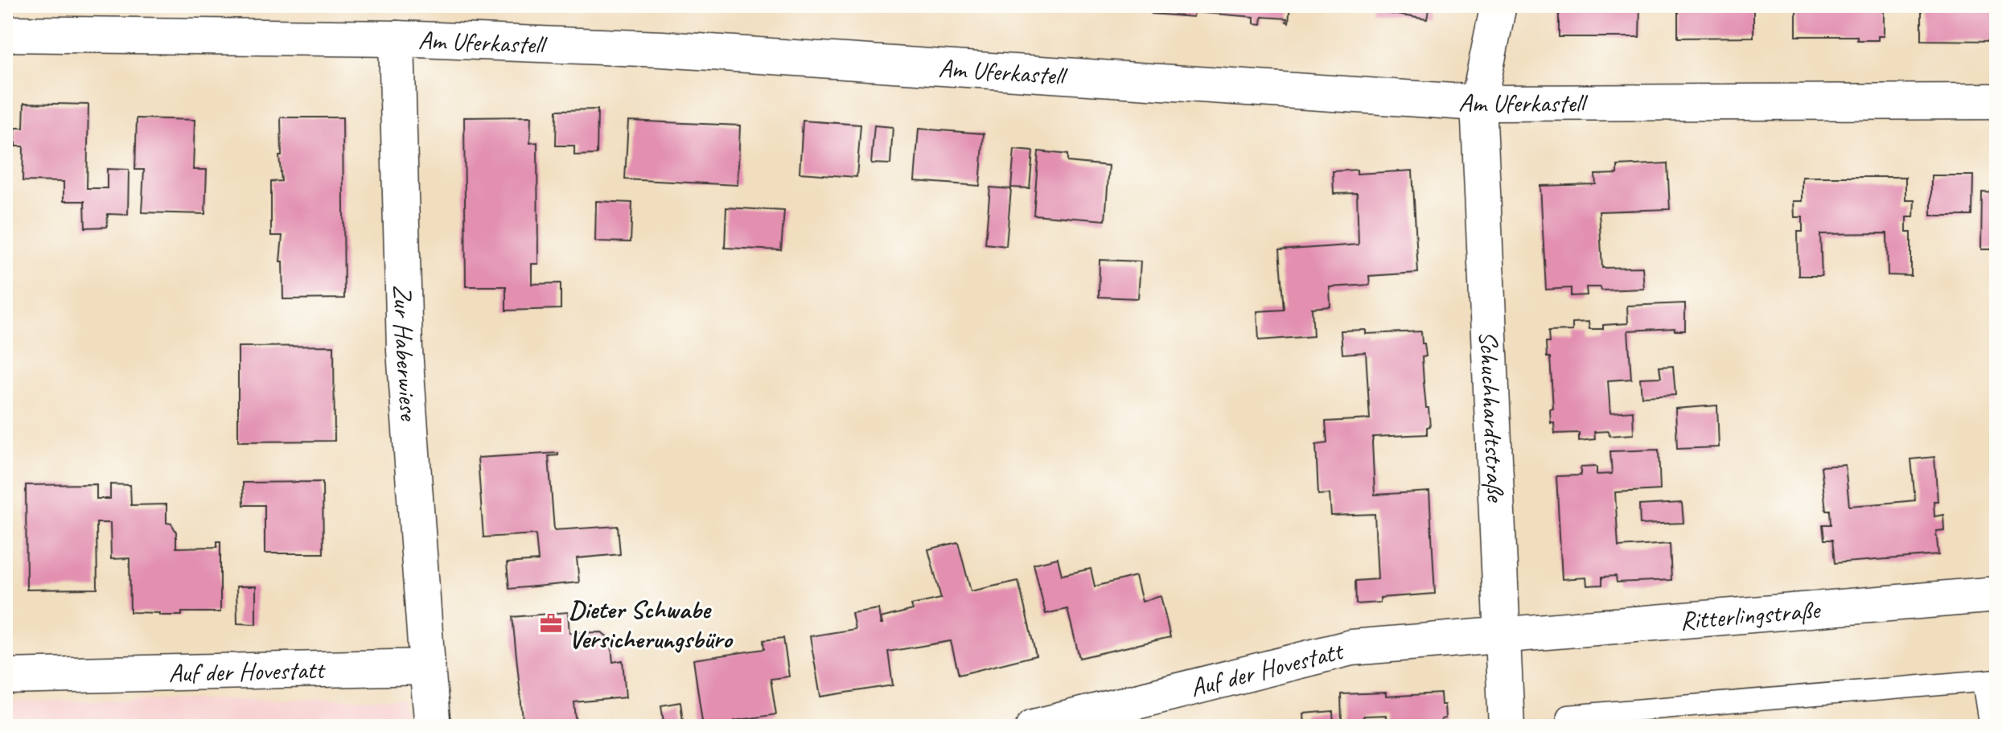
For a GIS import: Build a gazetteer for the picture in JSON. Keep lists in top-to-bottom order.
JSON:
{
  "streets": {
    "street": [
      "Am Uferkastell",
      "Zur Haberwiese",
      "Schuchhardtstraße",
      "Ritterlingstraße",
      "Auf der Hovestatt"
    ]
  },
  "crossings": [
    ["Am Uferkastell", "Zur Haberwiese"],
    ["Am Uferkastell", "Schuchhardtstraße"],
    ["Zur Haberwiese", "Auf der Hovestatt"],
    ["Schuchhardtstraße", "Ritterlingstraße"],
    ["Schuchhardtstraße", "Auf der Hovestatt"],
    ["Ritterlingstraße", "Auf der Hovestatt"]
  ],
  "places": {
    "office": ["Dieter Schwabe Versicherungsbüro"]
  }
}
